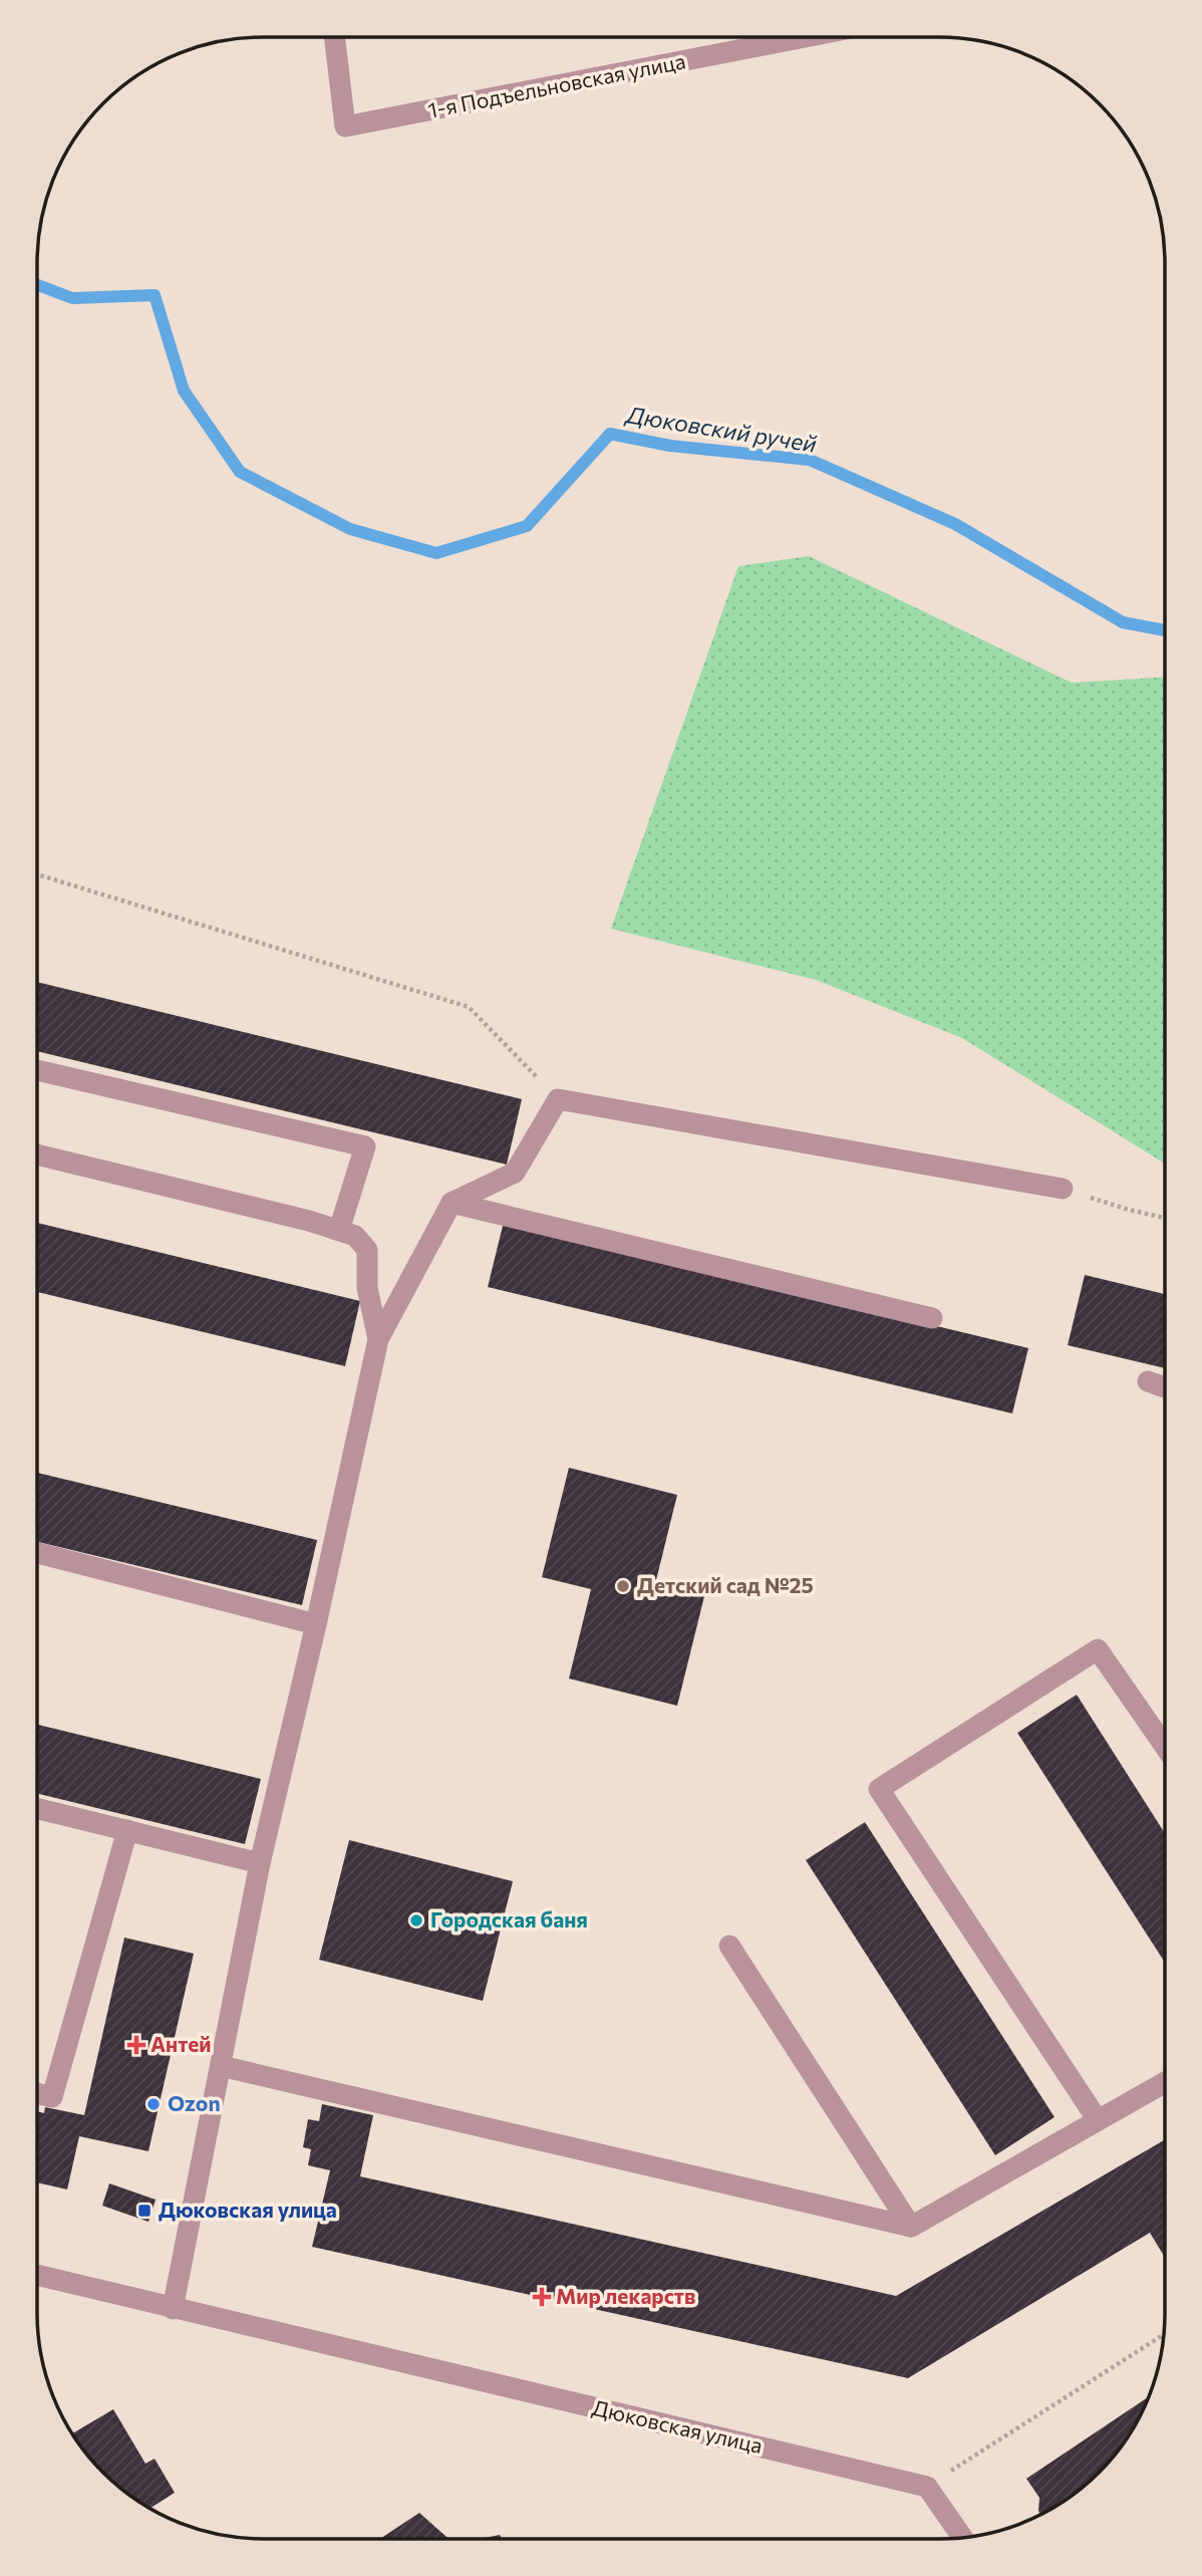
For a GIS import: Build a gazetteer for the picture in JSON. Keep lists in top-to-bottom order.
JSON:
{
  "streets": {
    "street": ["1-я Подъельновская улица", "Дюковская улица"]
  },
  "water": ["Дюковский ручей"],
  "places": {
    "other": ["Детский сад №25", "Городская баня", "Ozon"],
    "health": ["Антей", "Мир лекарств"],
    "transit": ["Дюковская улица"]
  }
}
